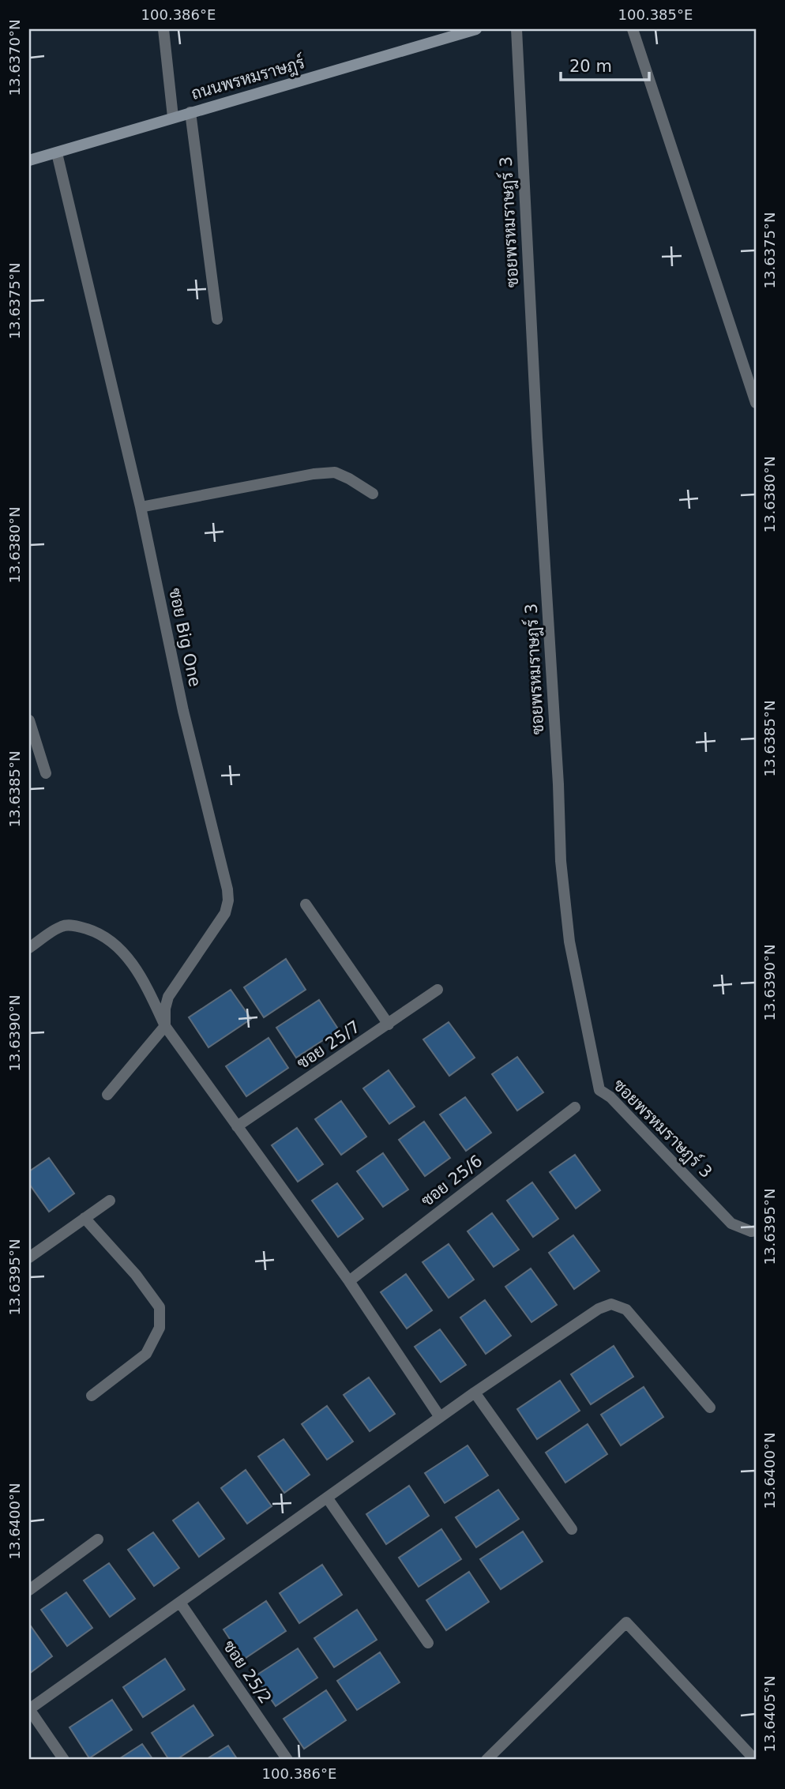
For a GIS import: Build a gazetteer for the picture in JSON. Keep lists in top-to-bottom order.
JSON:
{
  "streets": {
    "street": [
      "ถนนพรหมราษฎร์",
      "ซอยพรหมราษฎร์ 3",
      "ซอย Big One",
      "ซอย 25/7",
      "ซอย 25/6",
      "ซอย 25/2"
    ]
  },
  "crossings": [
    ["ถนนพรหมราษฎร์", "ซอย Big One"]
  ],
  "scale_bar": "20 m",
  "coordinates": [
    "100.386°E",
    "100.385°E",
    "13.6370°N",
    "13.6375°N",
    "13.6380°N",
    "13.6385°N",
    "13.6390°N",
    "13.6395°N",
    "13.6400°N",
    "13.6405°N"
  ]
}
